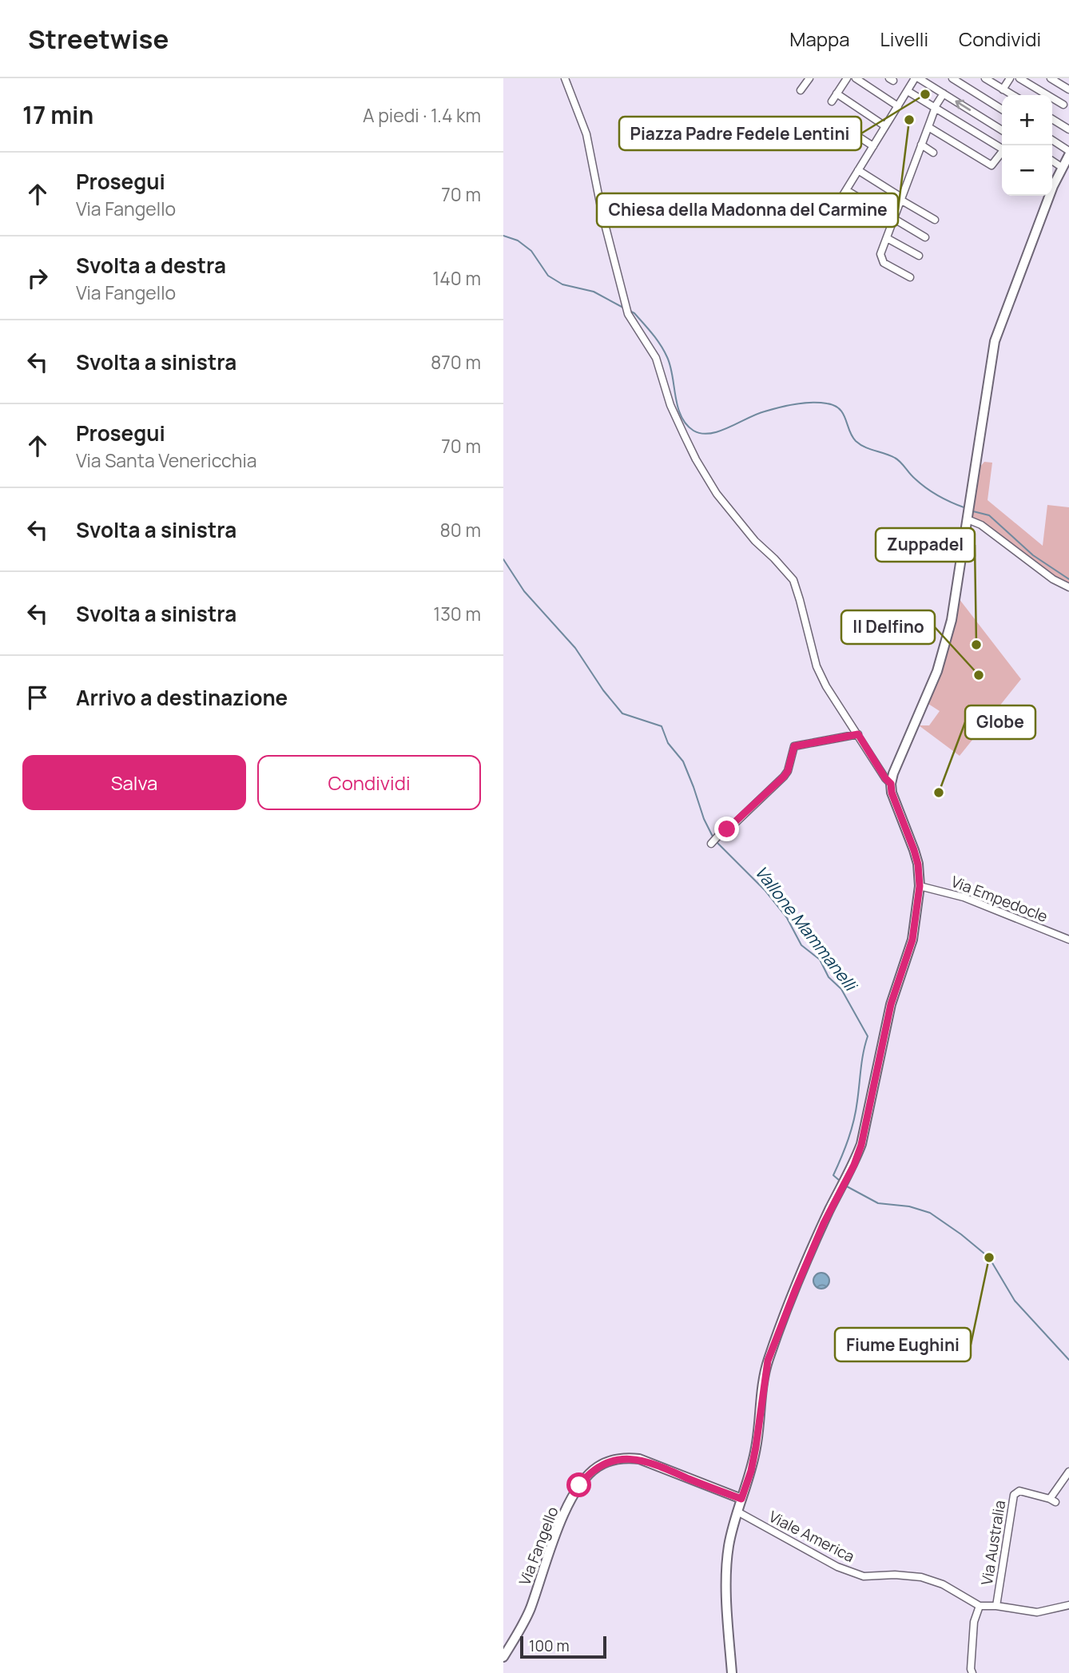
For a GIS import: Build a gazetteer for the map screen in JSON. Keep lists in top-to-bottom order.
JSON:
{
  "streets": {
    "street": [
      "Via Empedocle",
      "Viale America",
      "Via Australia",
      "Via Fangello"
    ]
  },
  "crossings": [
    ["Viale America", "Via Australia"]
  ],
  "water": ["Vallone Mammanelli"],
  "places": [
    "Piazza Padre Fedele Lentini",
    "Chiesa della Madonna del Carmine",
    "Zuppadel",
    "Il Delfino",
    "Globe",
    "Fiume Eughini"
  ],
  "scale_bar": "100 m",
  "page": {
    "header": "Streetwise",
    "nav": ["Mappa", "Livelli", "Condividi"],
    "heading": ["17 min", "A piedi · 1.4 km"],
    "map_buttons": ["+", "−"],
    "list": [
      ["Prosegui", "Via Fangello", "70 m"],
      ["Svolta a destra", "Via Fangello", "140 m"],
      ["Svolta a sinistra", "870 m"],
      ["Prosegui", "Via Santa Venericchia", "70 m"],
      ["Svolta a sinistra", "80 m"],
      ["Svolta a sinistra", "130 m"],
      "Arrivo a destinazione"
    ],
    "buttons": ["Salva", "Condividi"],
    "scale": "100 m"
  }
}
